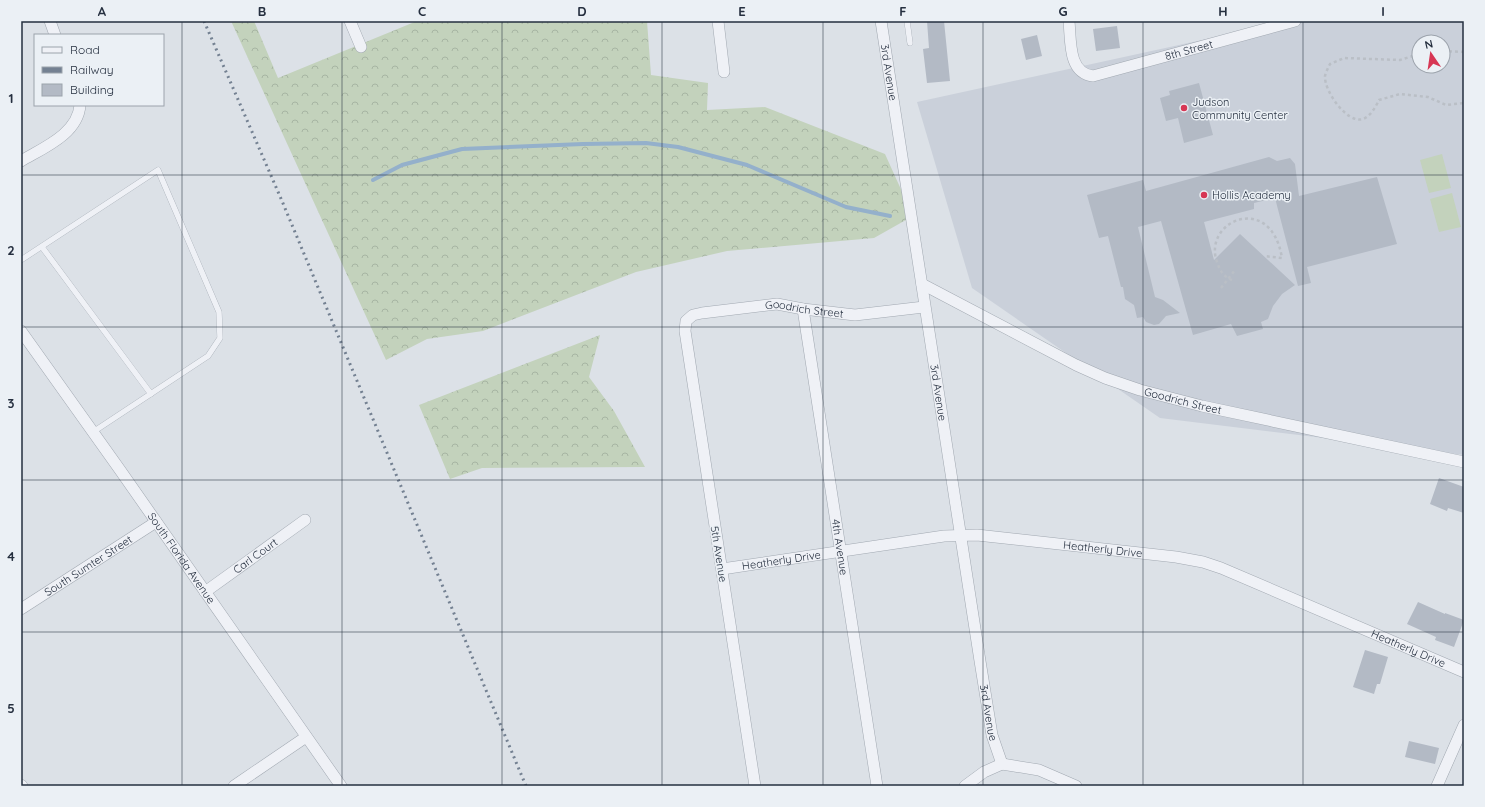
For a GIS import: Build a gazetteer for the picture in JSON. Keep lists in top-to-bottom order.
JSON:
{
  "streets": {
    "street": [
      "8th Street",
      "3rd Avenue",
      "Goodrich Street",
      "4th Avenue",
      "Heatherly Drive",
      "5th Avenue",
      "Carl Court",
      "South Florida Avenue",
      "South Sumter Street"
    ]
  },
  "crossings": [
    ["3rd Avenue", "Goodrich Street"],
    ["3rd Avenue", "Heatherly Drive"],
    ["Goodrich Street", "4th Avenue"],
    ["Goodrich Street", "5th Avenue"],
    ["4th Avenue", "Heatherly Drive"],
    ["Heatherly Drive", "5th Avenue"],
    ["Carl Court", "South Florida Avenue"],
    ["South Florida Avenue", "South Sumter Street"]
  ],
  "places": ["Judson Community Center", "Hollis Academy"],
  "legend": ["Road", "Railway", "Building"],
  "north": "top",
  "grid": {
    "columns": [
      "A",
      "B",
      "C",
      "D",
      "E",
      "F",
      "G",
      "H",
      "I"
    ],
    "rows": [
      "1",
      "2",
      "3",
      "4",
      "5"
    ]
  }
}
